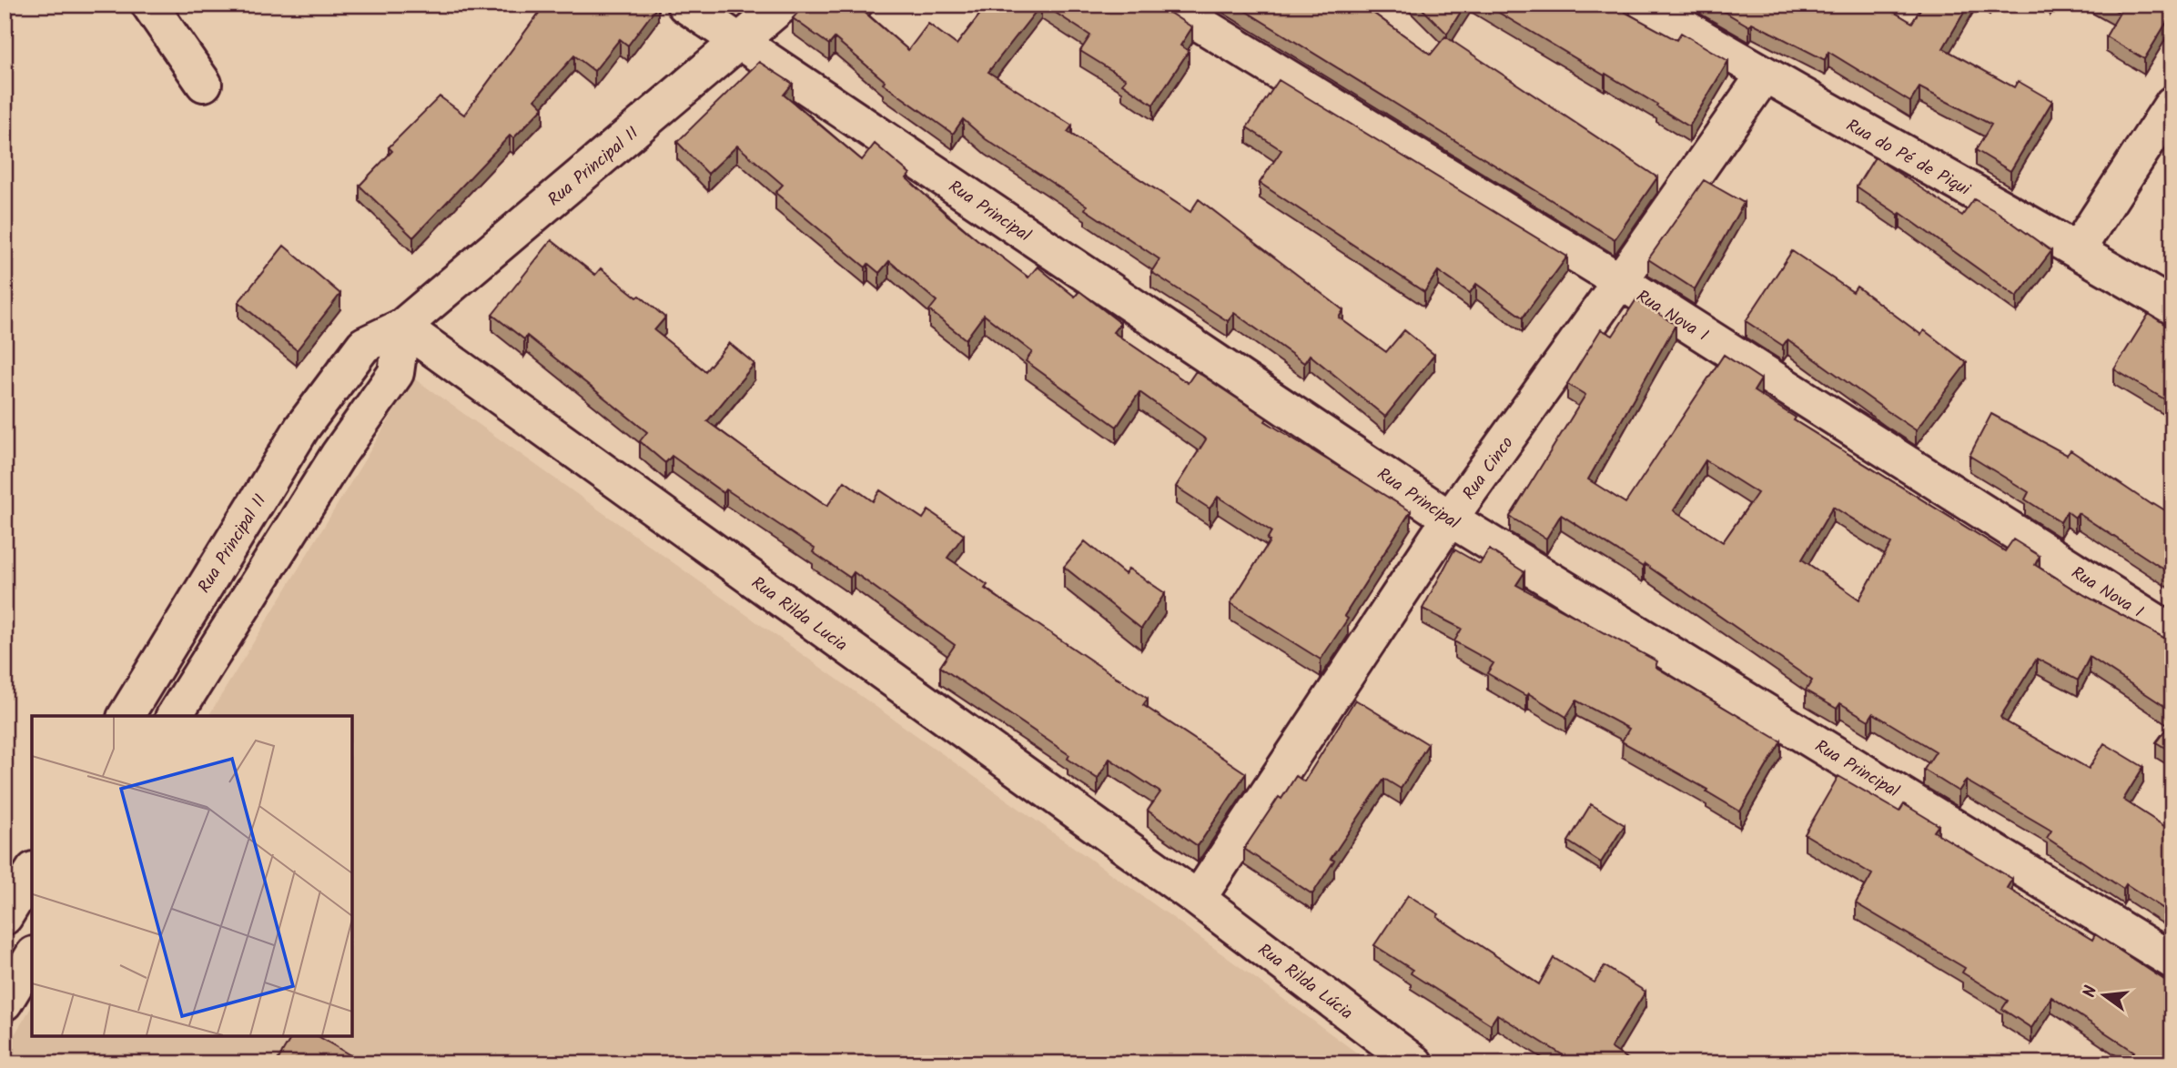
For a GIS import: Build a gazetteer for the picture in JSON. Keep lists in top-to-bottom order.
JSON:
{
  "streets": {
    "street": [
      "Rua do Pé de Piqui",
      "Rua Principal II",
      "Rua Principal",
      "Rua Nova I",
      "Rua Cinco",
      "Rua Rilda Lucia",
      "Rua Rilda Lúcia"
    ]
  },
  "crossings": [
    ["Rua do Pé de Piqui", "Rua Cinco"],
    ["Rua Principal II", "Rua Principal"],
    ["Rua Principal II", "Rua Rilda Lucia"],
    ["Rua Principal", "Rua Cinco"],
    ["Rua Nova I", "Rua Cinco"],
    ["Rua Cinco", "Rua Rilda Lucia"],
    ["Rua Cinco", "Rua Rilda Lúcia"],
    ["Rua Rilda Lucia", "Rua Rilda Lúcia"]
  ],
  "north": "left"
}
